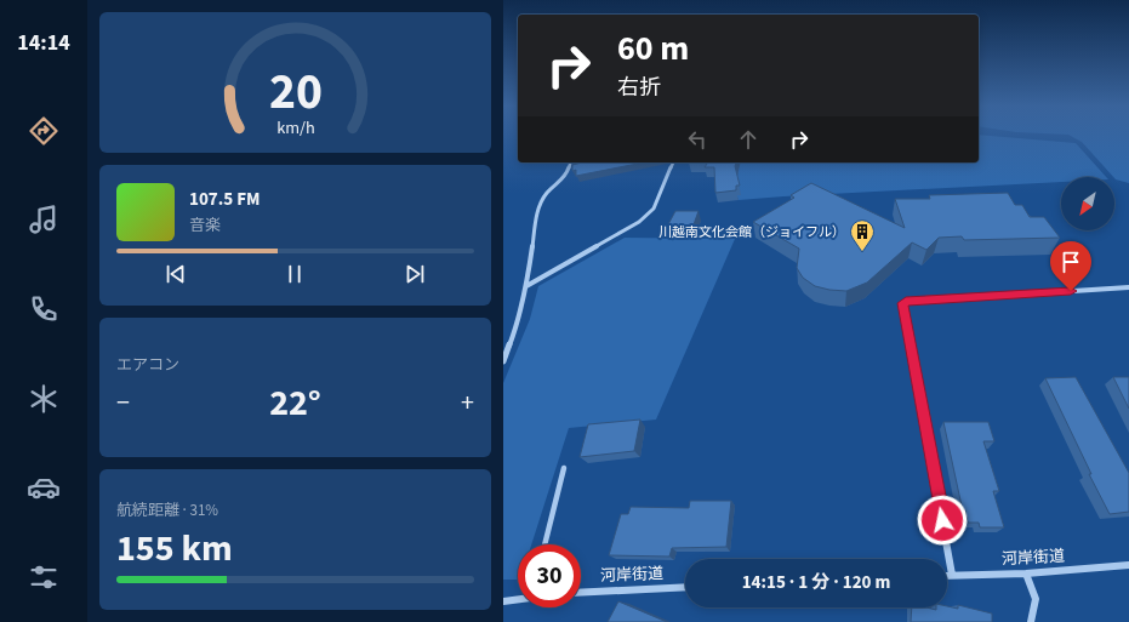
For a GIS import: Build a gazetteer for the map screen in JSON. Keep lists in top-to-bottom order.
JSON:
{
  "streets": {
    "street": ["河岸街道"]
  },
  "places": {
    "building": ["川越南文化会館（ジョイフル）"]
  },
  "north": "bottom left",
  "page": {
    "tabs": "14:14",
    "turn": ["60 m", "右折"],
    "song": ["107.5 FM", "音楽"],
    "tile": [
      "エアコン",
      ["航続距離 · 31%", "155 km"]
    ],
    "heat": ["−", "22°", "+"],
    "limit": "30",
    "trip": "14:15 · 1 分 · 120 m",
    "gauge": ["20", "km/h"]
  }
}
